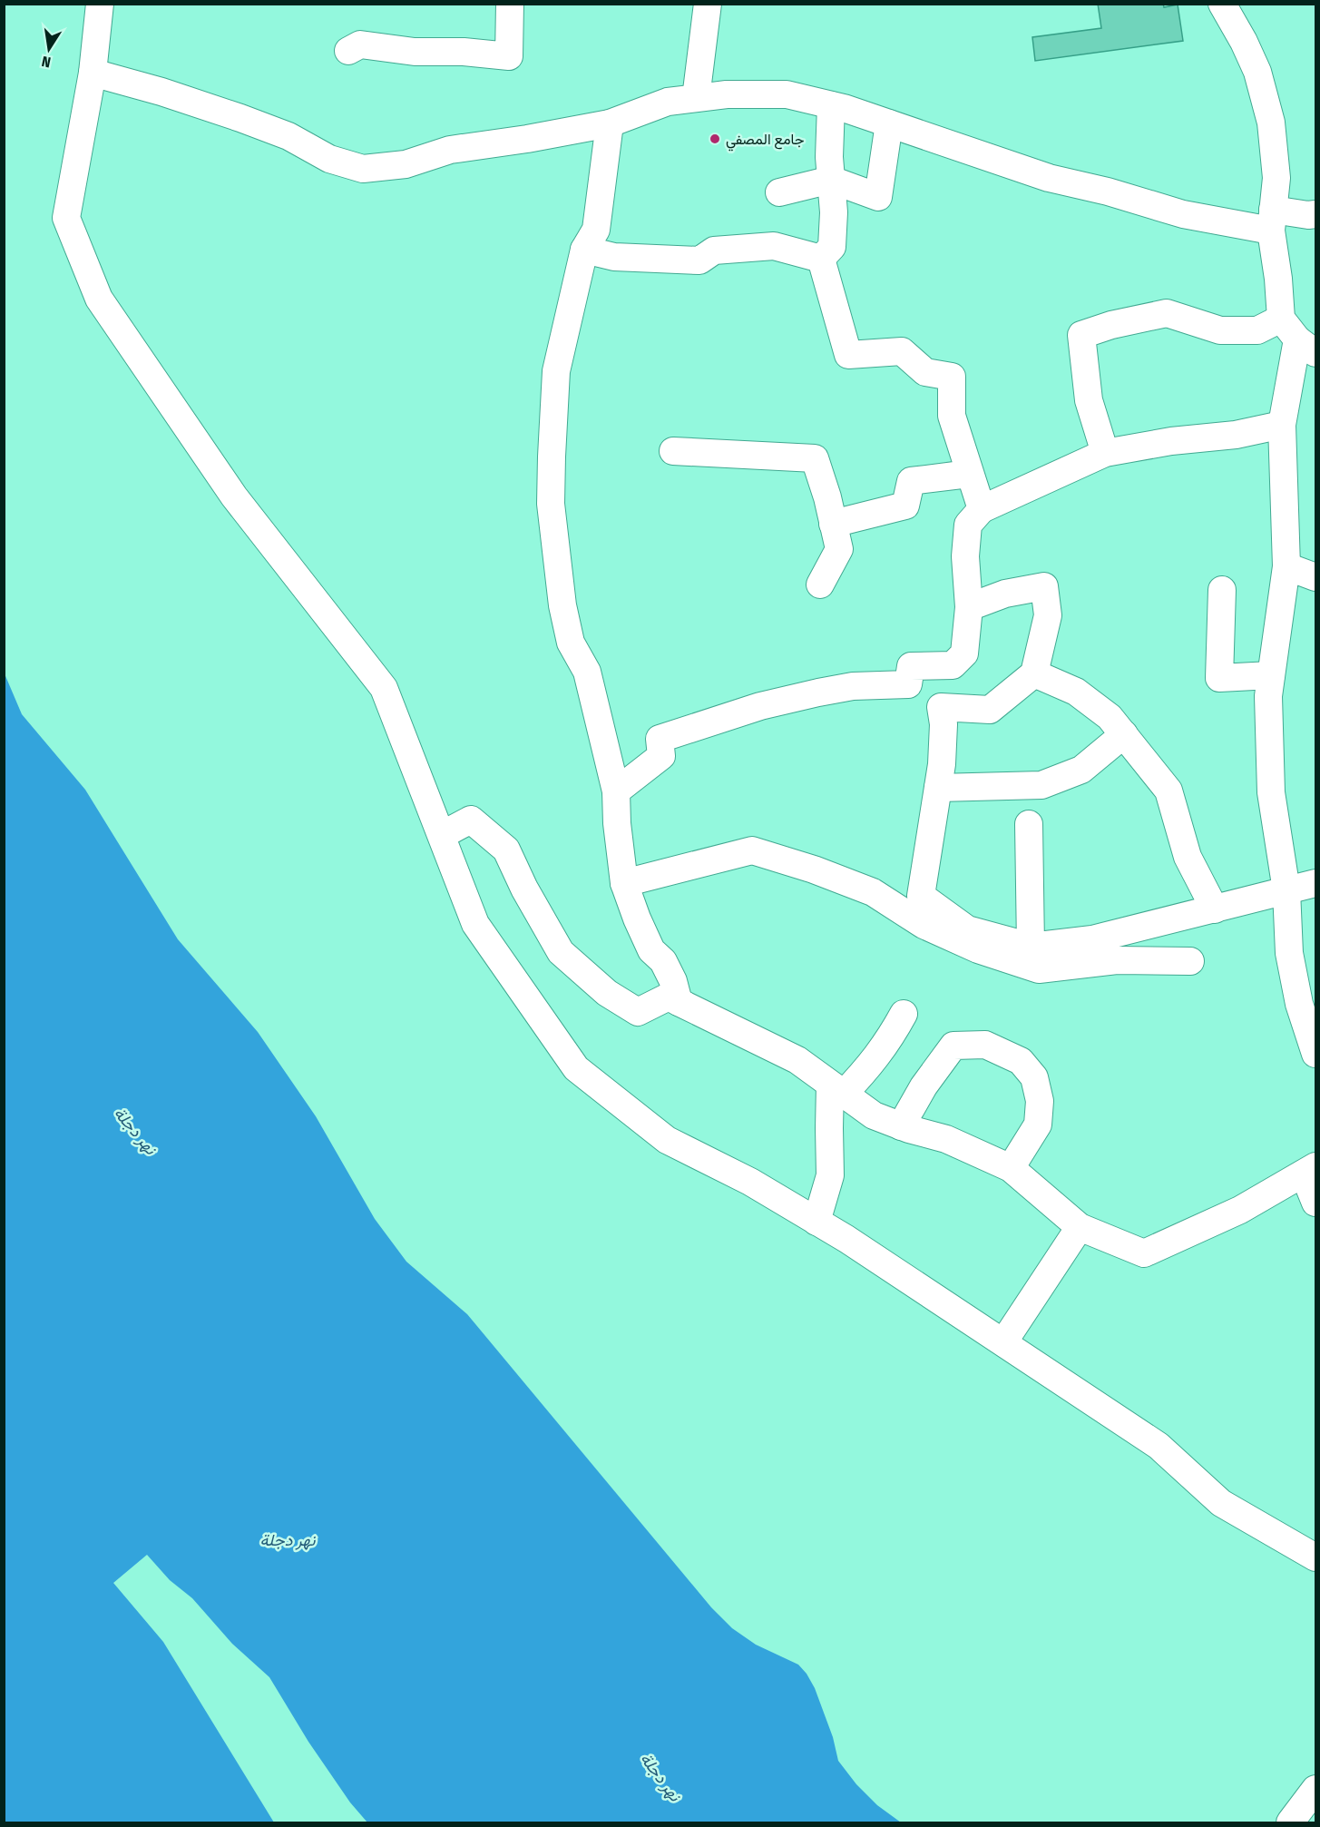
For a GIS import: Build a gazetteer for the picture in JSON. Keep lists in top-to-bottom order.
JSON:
{
  "water": ["نهر دجلة"],
  "places": ["جامع المصفي"],
  "north": "bottom"
}
